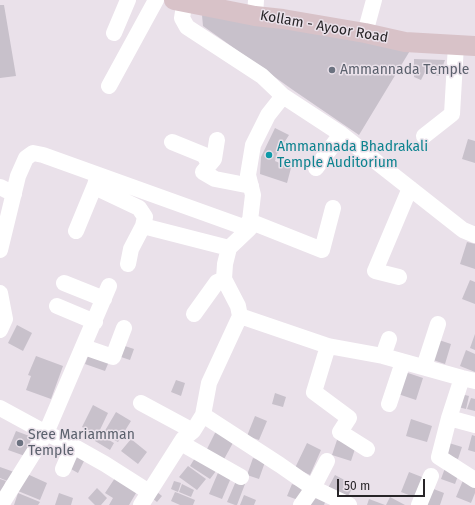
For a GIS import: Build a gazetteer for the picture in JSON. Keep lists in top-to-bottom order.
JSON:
{
  "streets": {
    "main road": ["Kollam - Ayoor Road"]
  },
  "places": ["Ammannada Temple", "Ammannada Bhadrakali Temple Auditorium", "Sree Mariamman Temple"],
  "scale_bar": "50 m"
}
